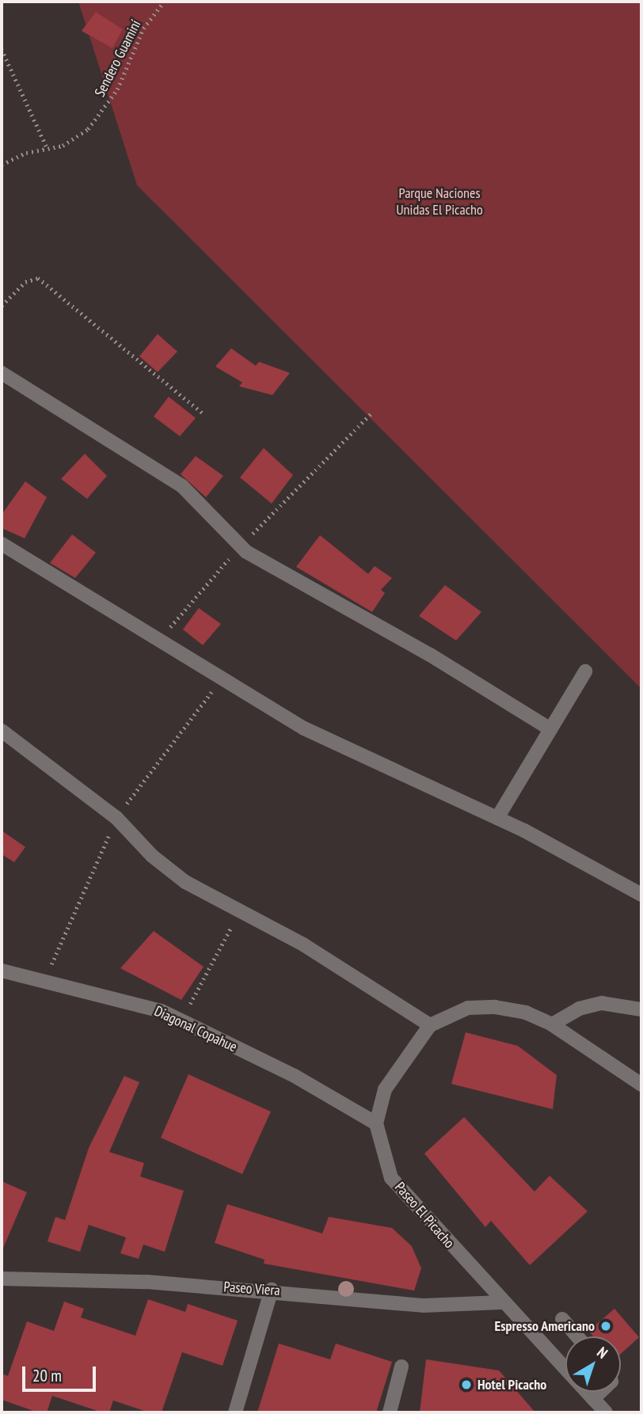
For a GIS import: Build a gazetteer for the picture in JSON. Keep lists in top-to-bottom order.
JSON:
{
  "streets": {
    "street": ["Diagonal Copahue", "Paseo El Picacho", "Paseo Viera"],
    "path": ["Sendero Guaminí"]
  },
  "crossings": [
    ["Diagonal Copahue", "Paseo El Picacho"],
    ["Paseo El Picacho", "Paseo Viera"]
  ],
  "parks": ["Parque Naciones Unidas El Picacho"],
  "places": ["Espresso Americano", "Hotel Picacho"],
  "scale_bar": "20 m",
  "north": "top right"
}
